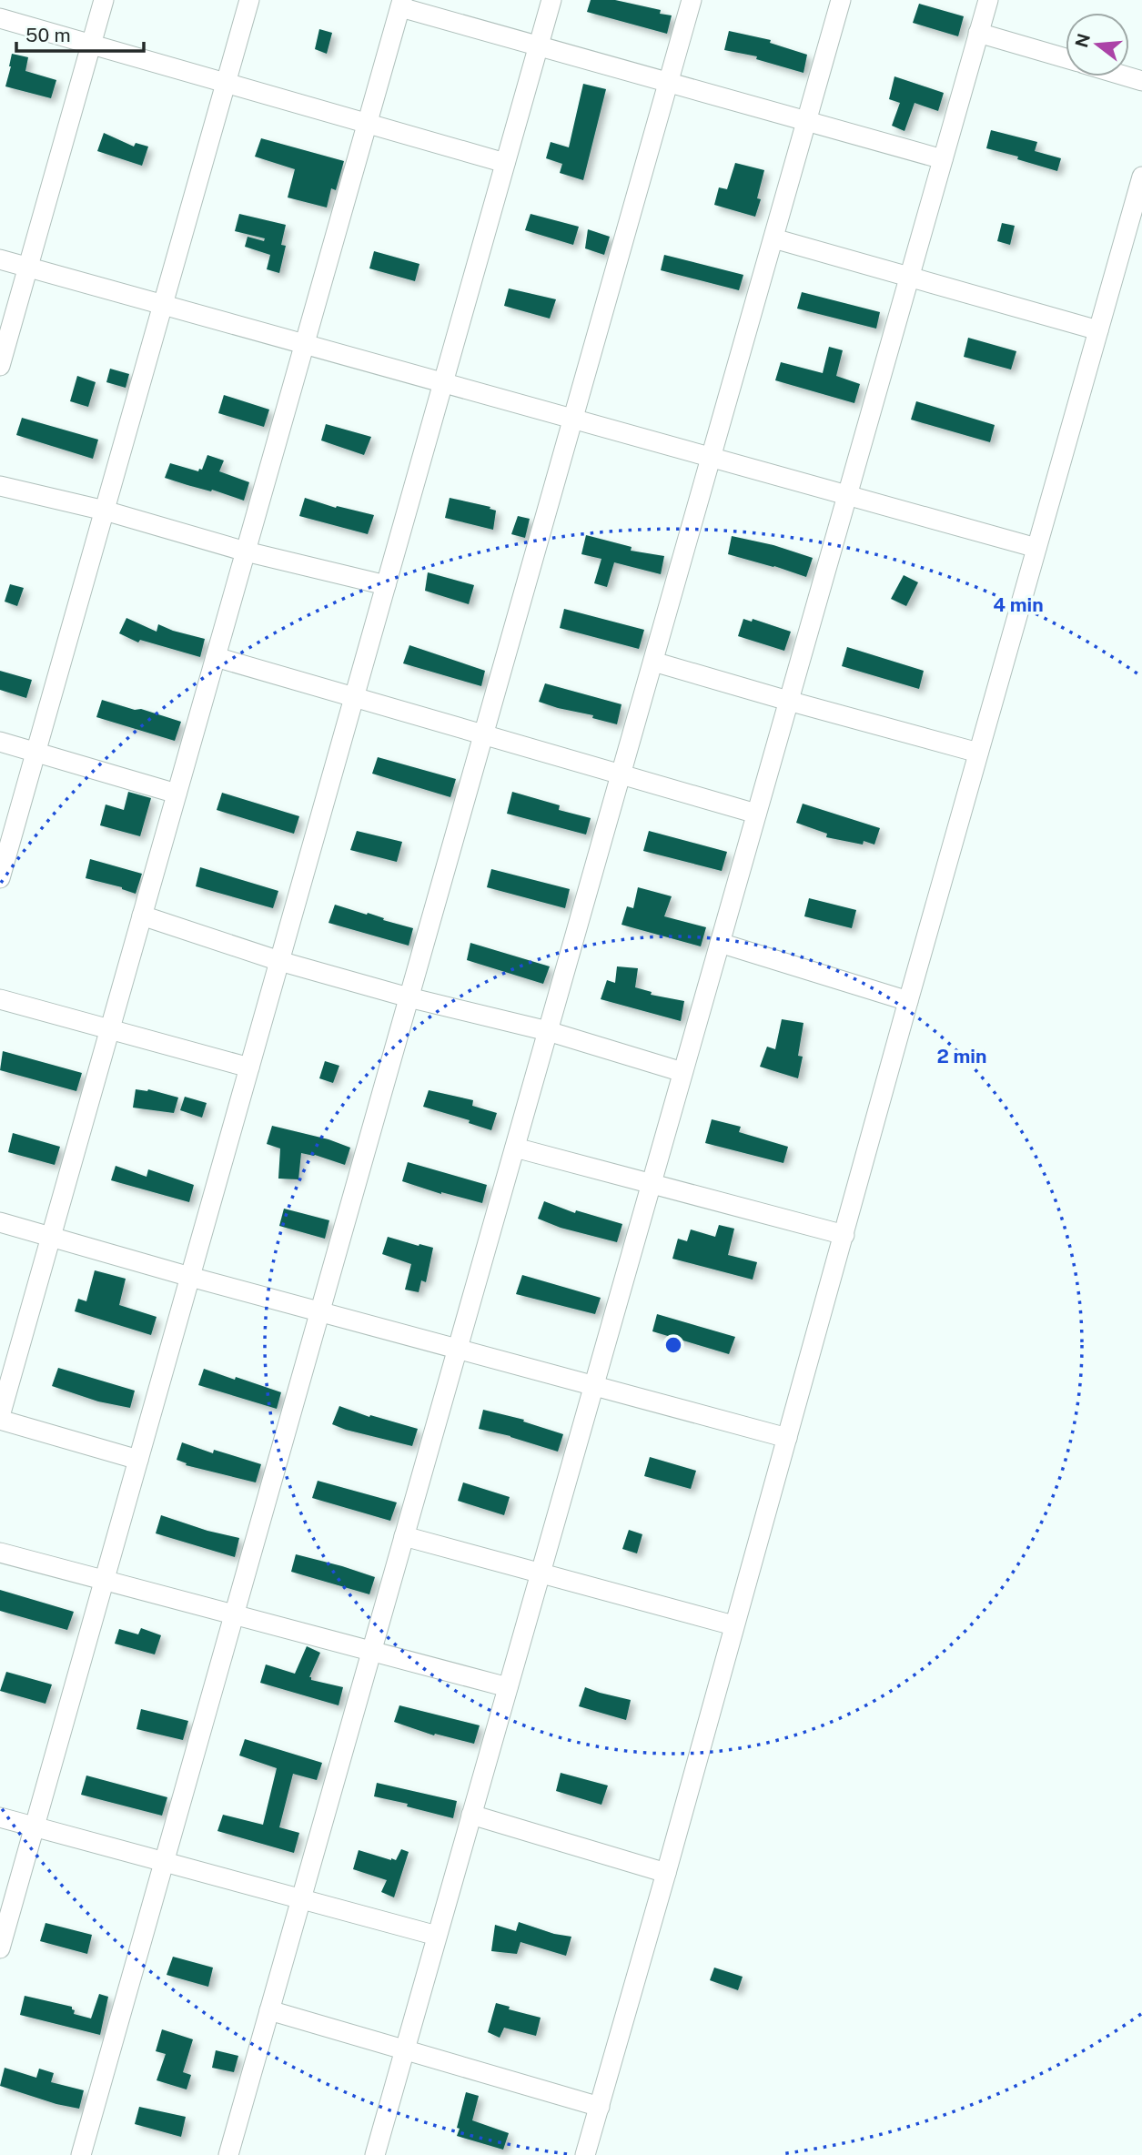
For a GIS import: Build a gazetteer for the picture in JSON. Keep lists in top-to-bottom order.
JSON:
{
  "scale_bar": "50 m",
  "north": "left",
  "rings": ["4 min", "2 min"]
}
